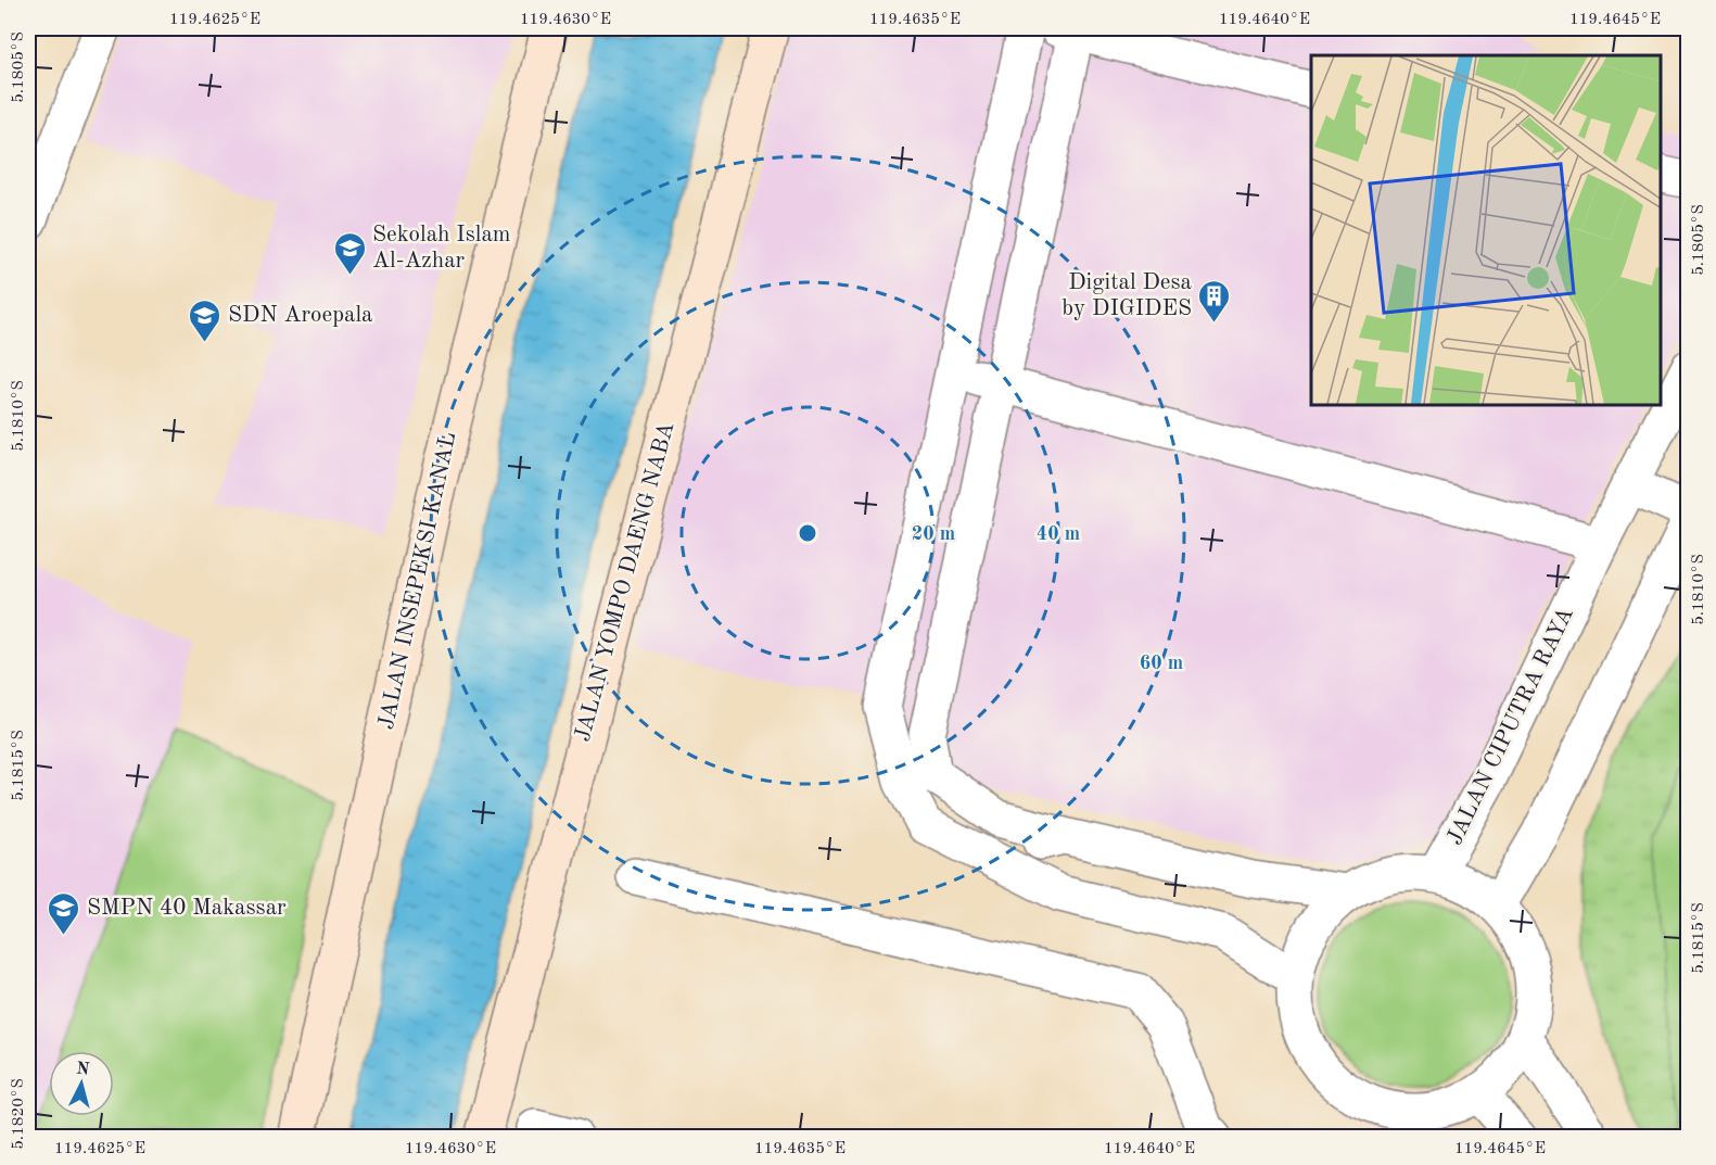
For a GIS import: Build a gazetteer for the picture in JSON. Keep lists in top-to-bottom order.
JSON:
{
  "streets": {
    "street": ["JALAN INSEPEKSI KANAL", "JALAN YOMPO DAENG NABA", "JALAN CIPUTRA RAYA"]
  },
  "places": {
    "school or university": ["Sekolah Islam Al-Azhar", "SDN Aroepala", "SMPN 40 Makassar"],
    "building": ["Digital Desa by DIGIDES"]
  },
  "north": "top",
  "coordinates": [
    "119.4625°E",
    "119.4630°E",
    "119.4635°E",
    "119.4640°E",
    "119.4645°E",
    "5.1805°S",
    "5.1810°S",
    "5.1815°S",
    "5.1820°S"
  ],
  "rings": ["20 m", "40 m", "60 m"]
}
